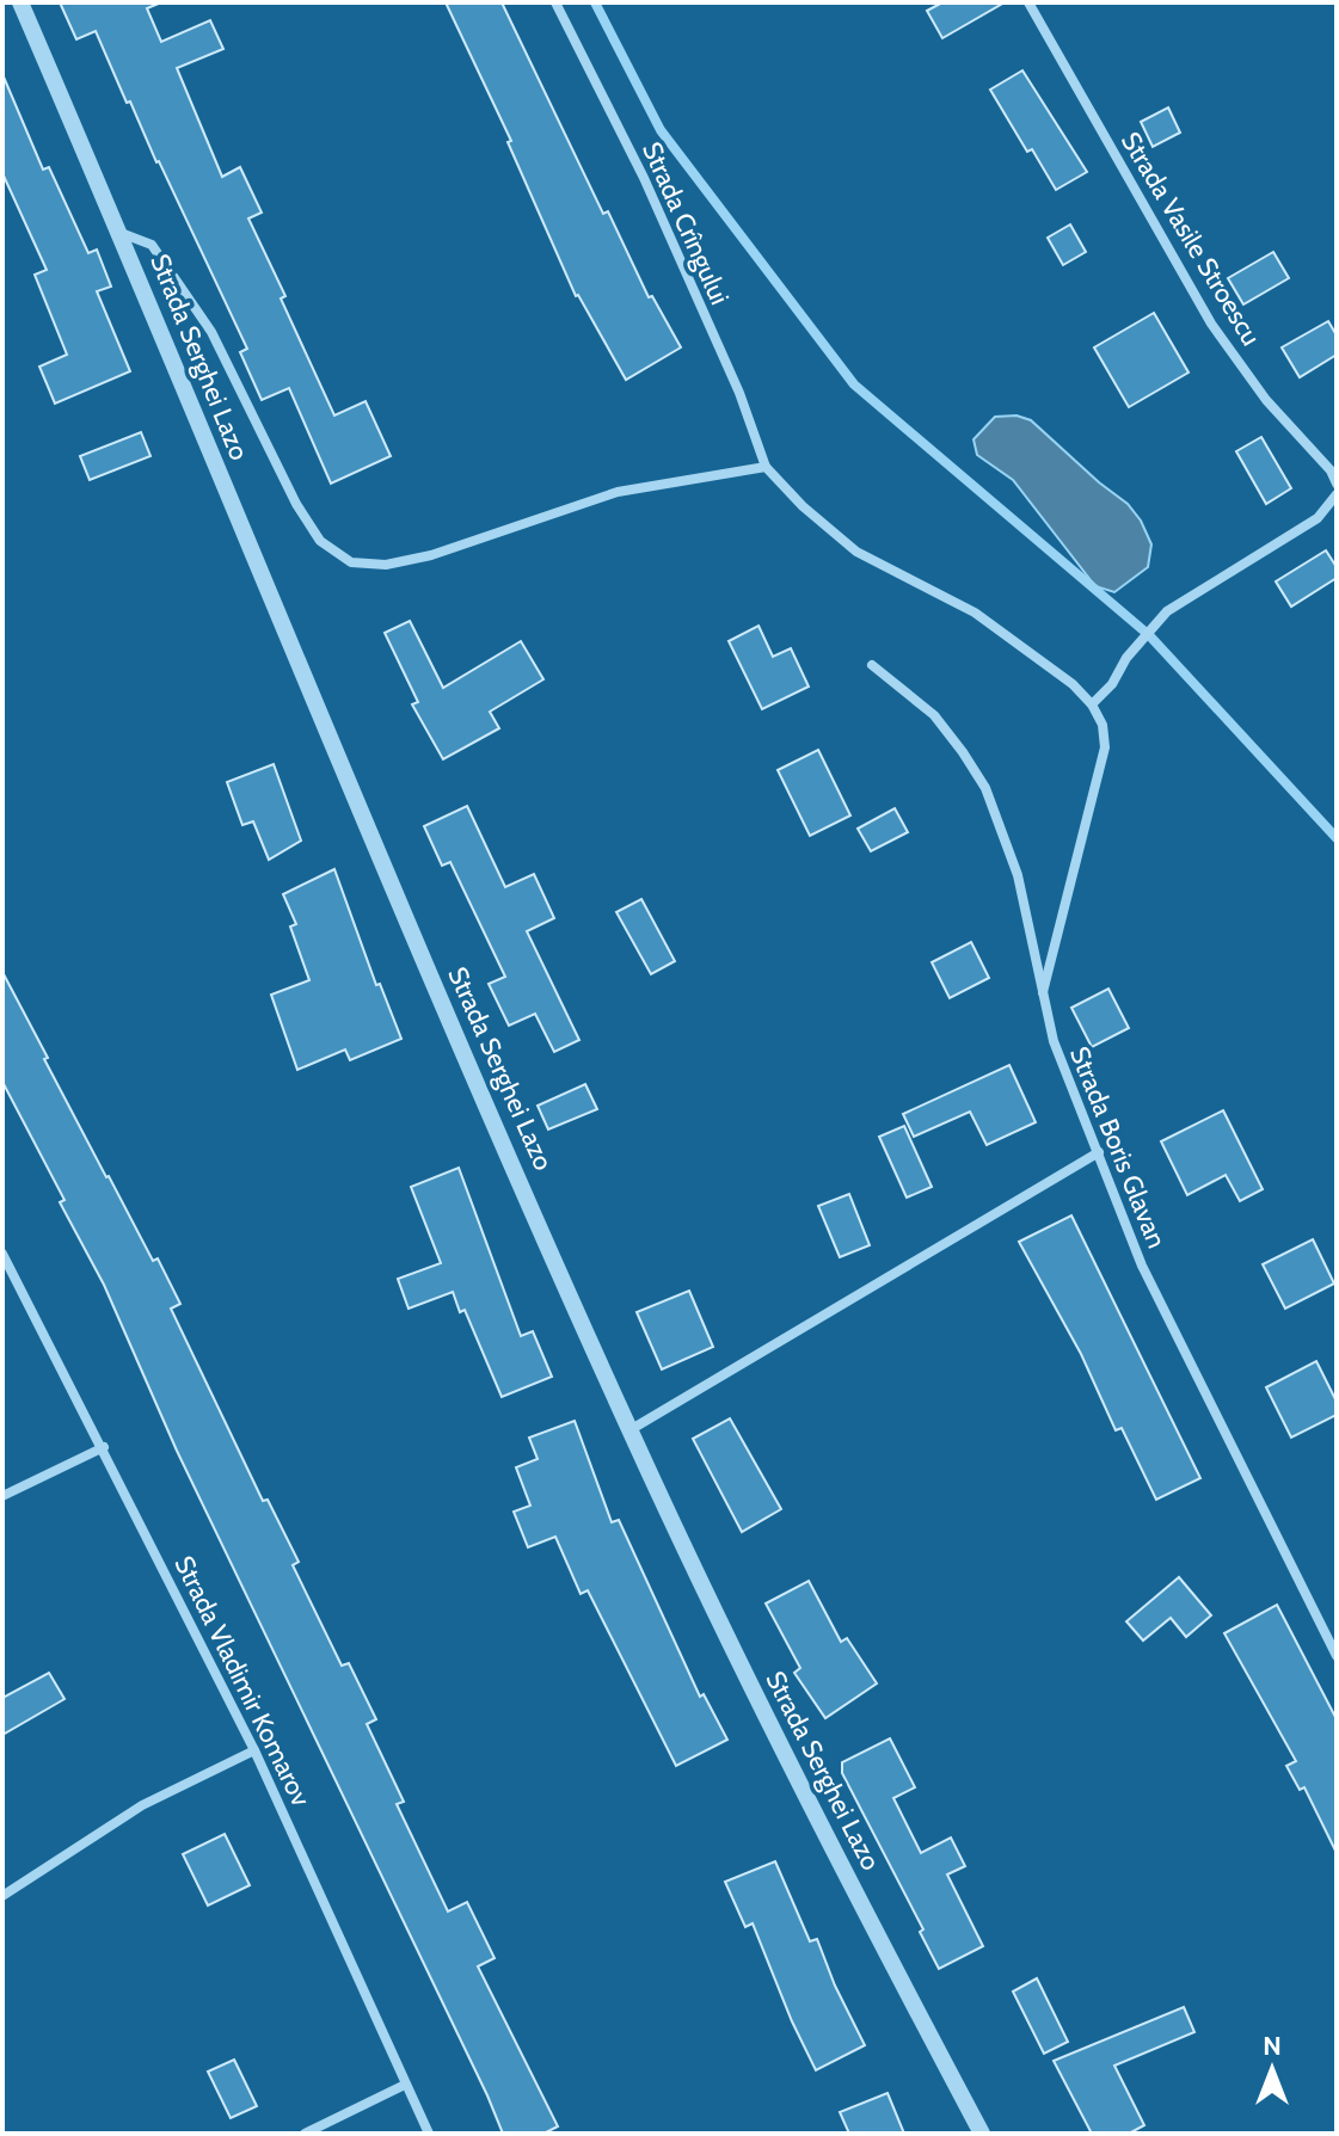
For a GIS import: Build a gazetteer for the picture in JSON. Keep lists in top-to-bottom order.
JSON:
{
  "streets": {
    "street": [
      "Strada Crîngului",
      "Strada Vasile Stroescu",
      "Strada Serghei Lazo",
      "Strada Boris Glavan",
      "Strada Vladimir Komarov"
    ]
  },
  "north": "top"
}
